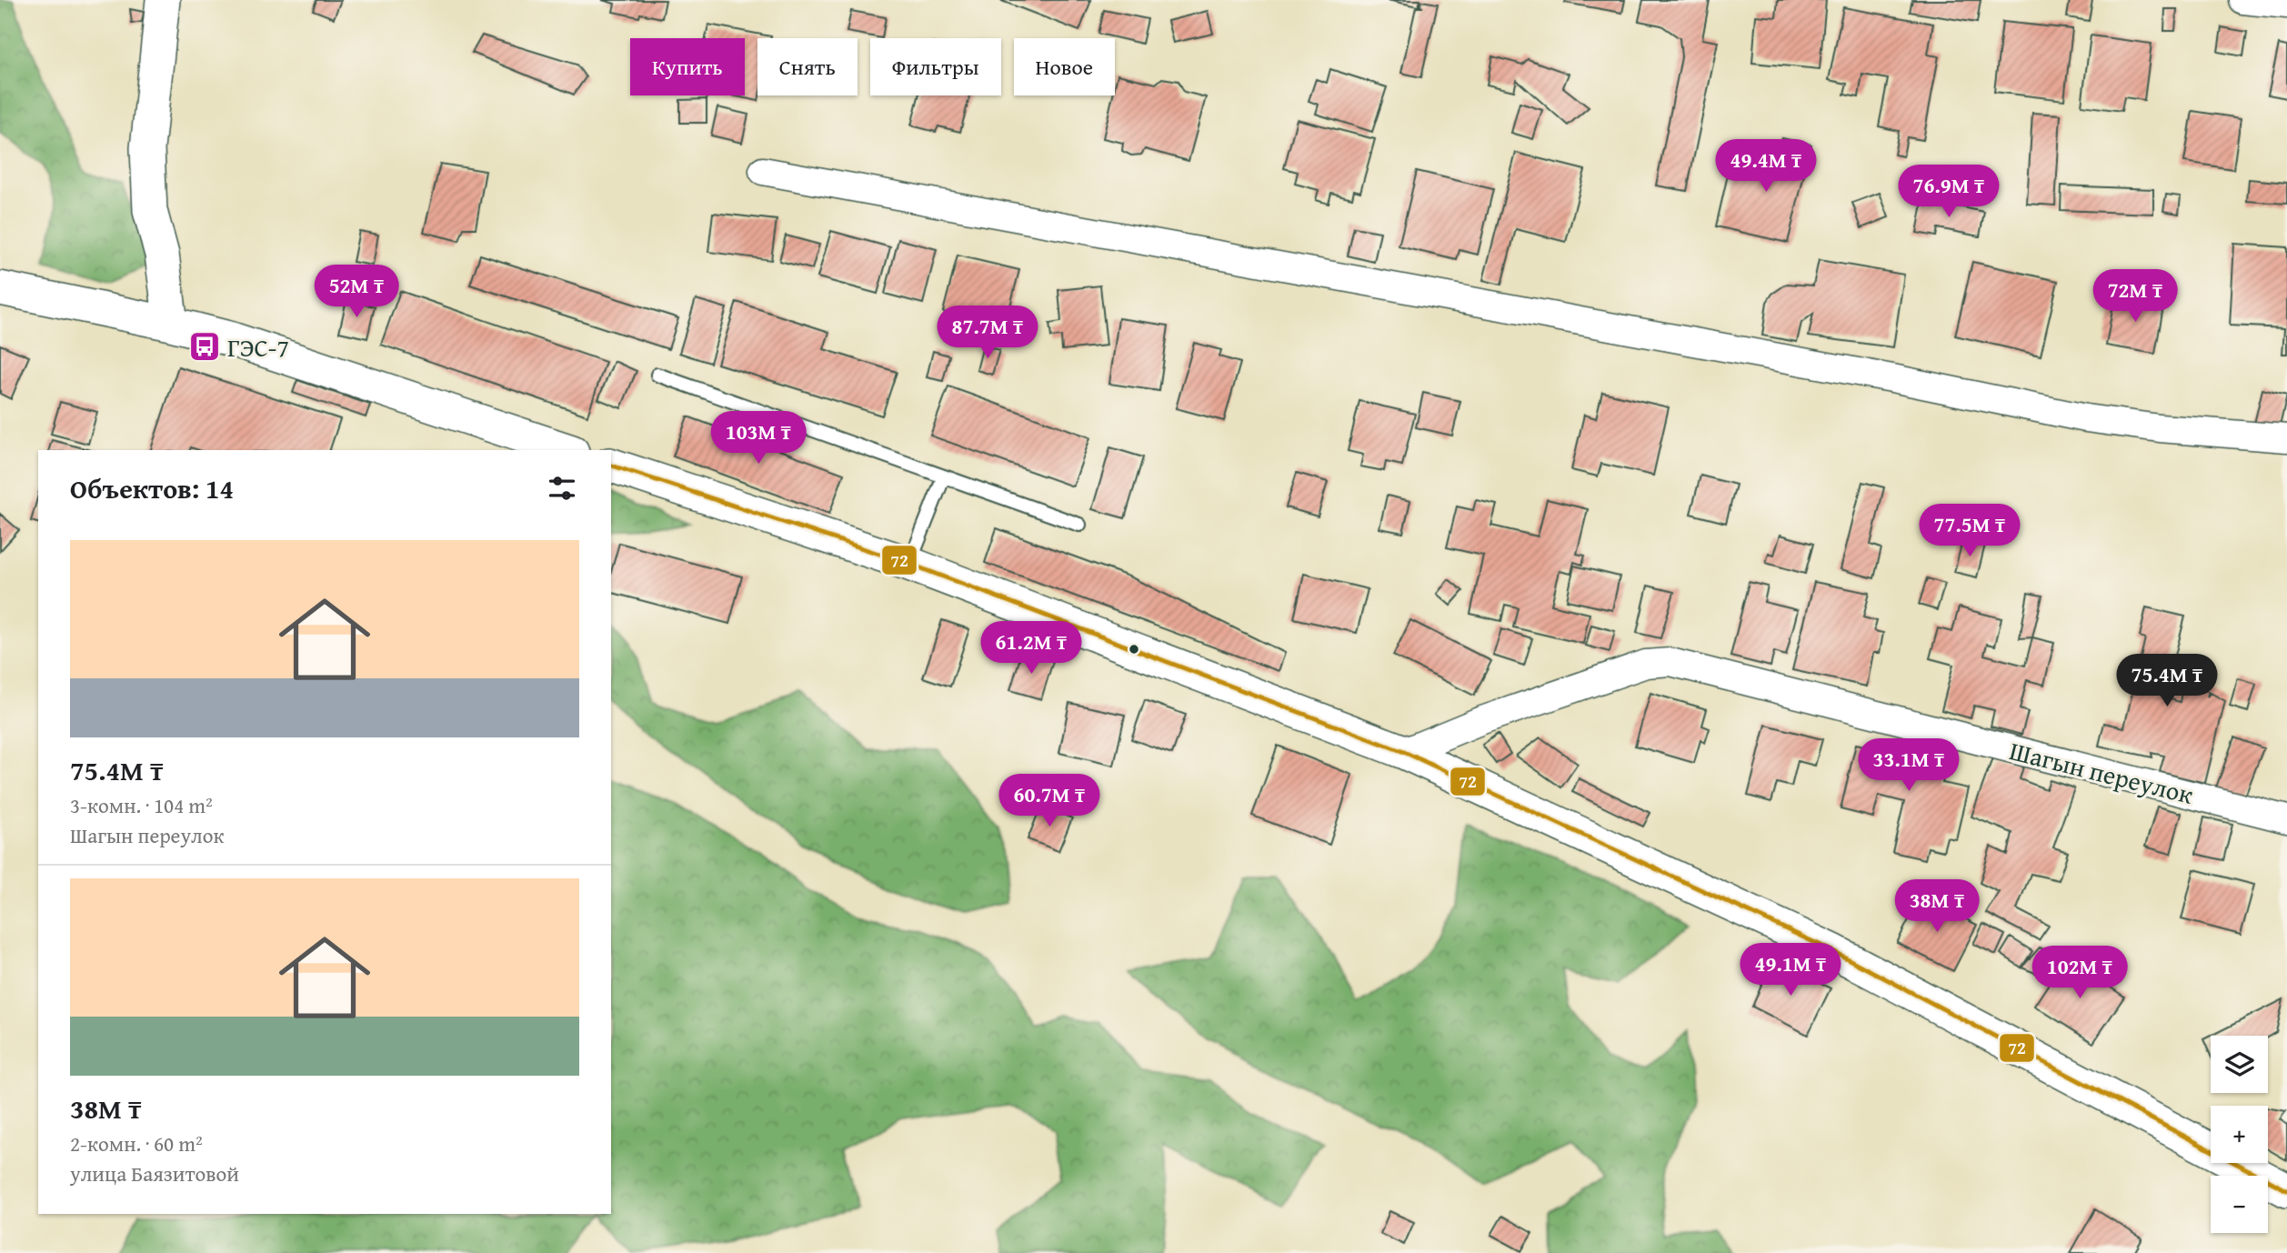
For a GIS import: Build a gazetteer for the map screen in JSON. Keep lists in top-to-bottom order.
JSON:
{
  "streets": {
    "street": ["Шагын переулок"]
  },
  "places": {
    "bus stop": ["ГЭС-7"]
  },
  "lines": ["transit line 72"],
  "page": {
    "chip": [
      "Купить",
      "Снять",
      "Фильтры",
      "Новое"
    ],
    "price": [
      "49.4M ₸",
      "76.9M ₸",
      "52M ₸",
      "72M ₸",
      "87.7M ₸",
      "103M ₸",
      "77.5M ₸",
      "61.2M ₸",
      "75.4M ₸",
      "33.1M ₸",
      "60.7M ₸",
      "38M ₸",
      "49.1M ₸",
      "102M ₸"
    ],
    "heading": "Объектов: 14",
    "list": [
      {
        "name": "75.4M ₸",
        "note": "3-комн. · 104 m² · Шагын переулок"
      },
      {
        "name": "38M ₸",
        "note": "2-комн. · 60 m² · улица Баязитовой"
      }
    ],
    "map_buttons": ["+", "−"]
  }
}
